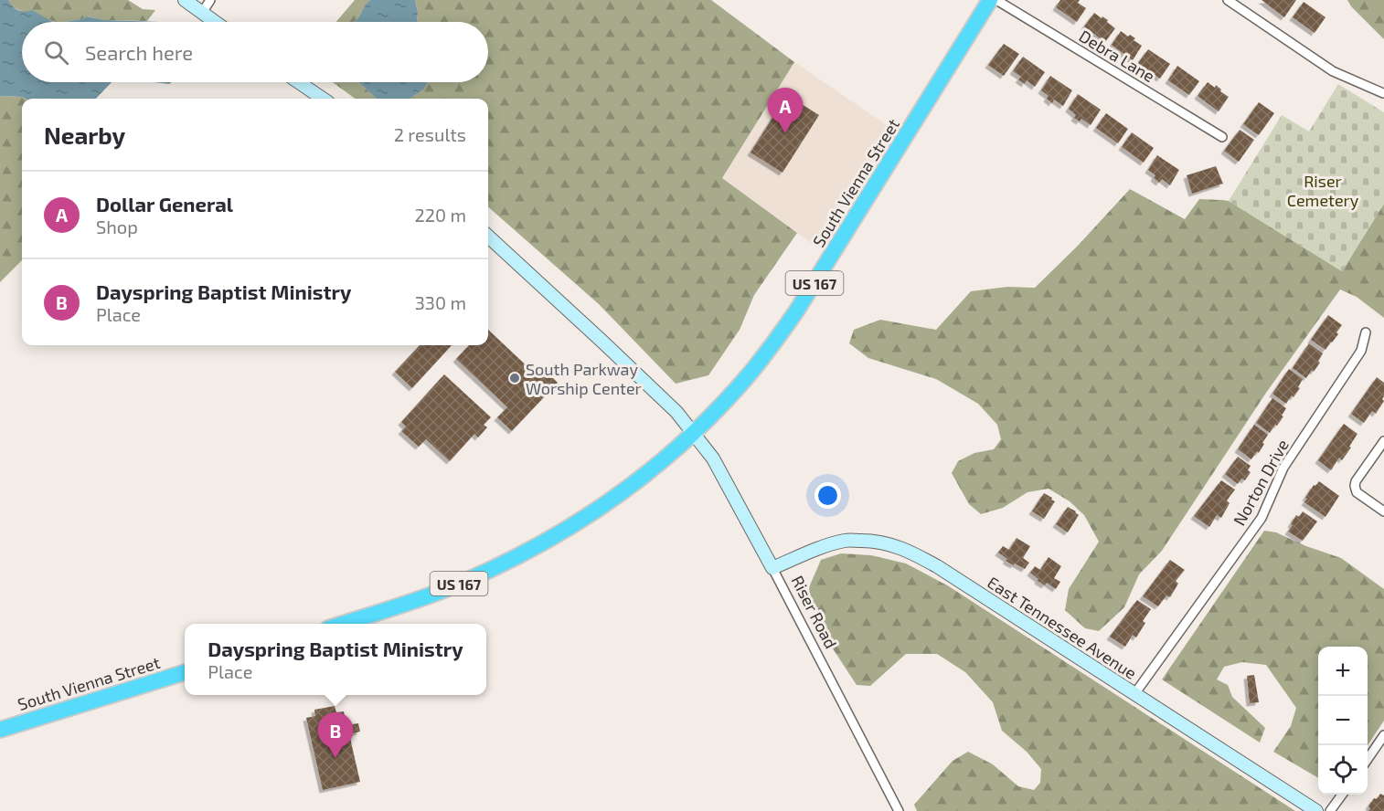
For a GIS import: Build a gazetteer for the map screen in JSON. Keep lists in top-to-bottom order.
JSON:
{
  "streets": {
    "highway": ["South Vienna Street", "US 167"],
    "main road": ["Riser Road", "East Tennessee Avenue"],
    "street": ["Debra Lane", "Norton Drive"]
  },
  "crossings": [
    ["South Vienna Street", "Riser Road"],
    ["Norton Drive", "East Tennessee Avenue"],
    ["Riser Road", "East Tennessee Avenue"]
  ],
  "parks": ["Riser Cemetery"],
  "places": ["South Parkway Worship Center"],
  "page": {
    "search": "Search here",
    "pins": ["A", "B"],
    "heading": ["Nearby", "2 results"],
    "list": [
      {
        "mark": "A",
        "name": "Dollar General",
        "note": "Shop",
        "value": "220 m"
      },
      {
        "mark": "B",
        "name": "Dayspring Baptist Ministry",
        "note": "Place",
        "value": "330 m"
      }
    ],
    "popup": ["Dayspring Baptist Ministry", "Place"],
    "map_buttons": ["+", "−"]
  }
}
